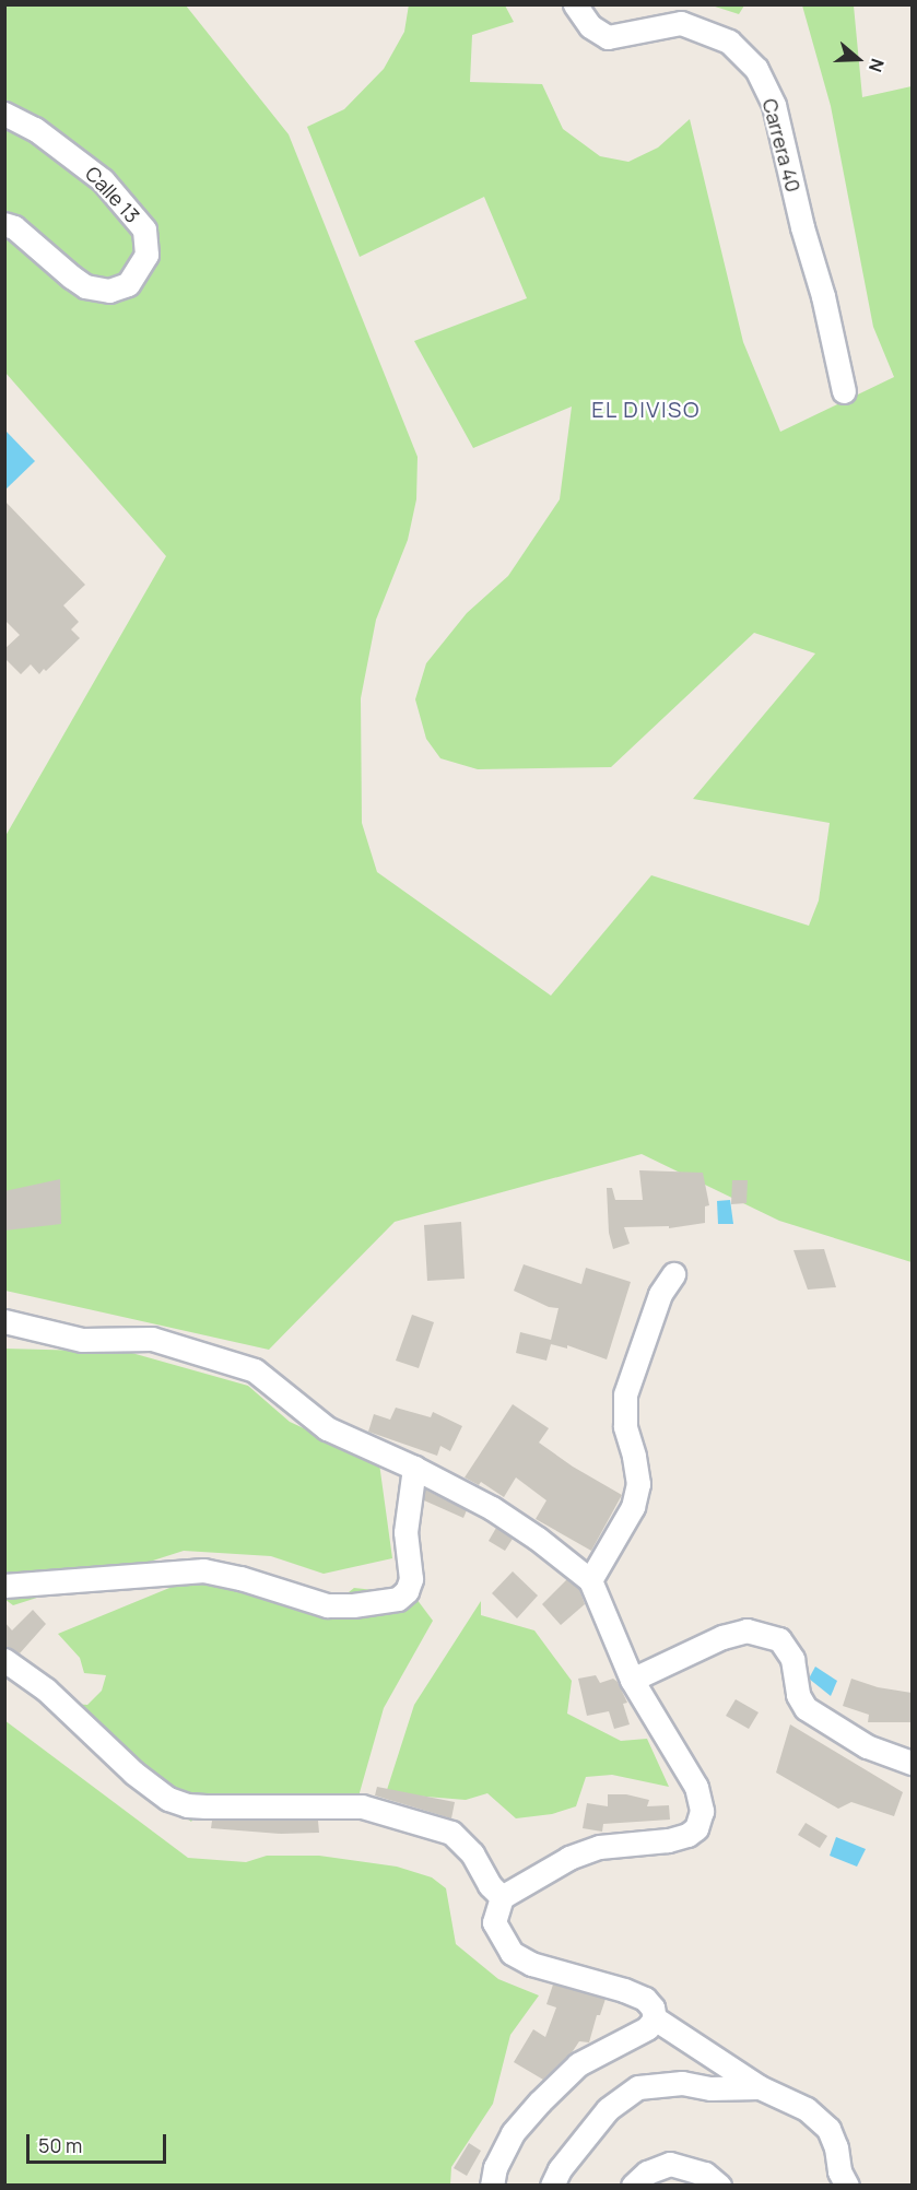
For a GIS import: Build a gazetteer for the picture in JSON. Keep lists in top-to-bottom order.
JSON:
{
  "streets": {
    "street": ["Carrera 40", "Calle 13"]
  },
  "districts": ["EL DIVISO"],
  "scale_bar": "50 m",
  "north": "right"
}
